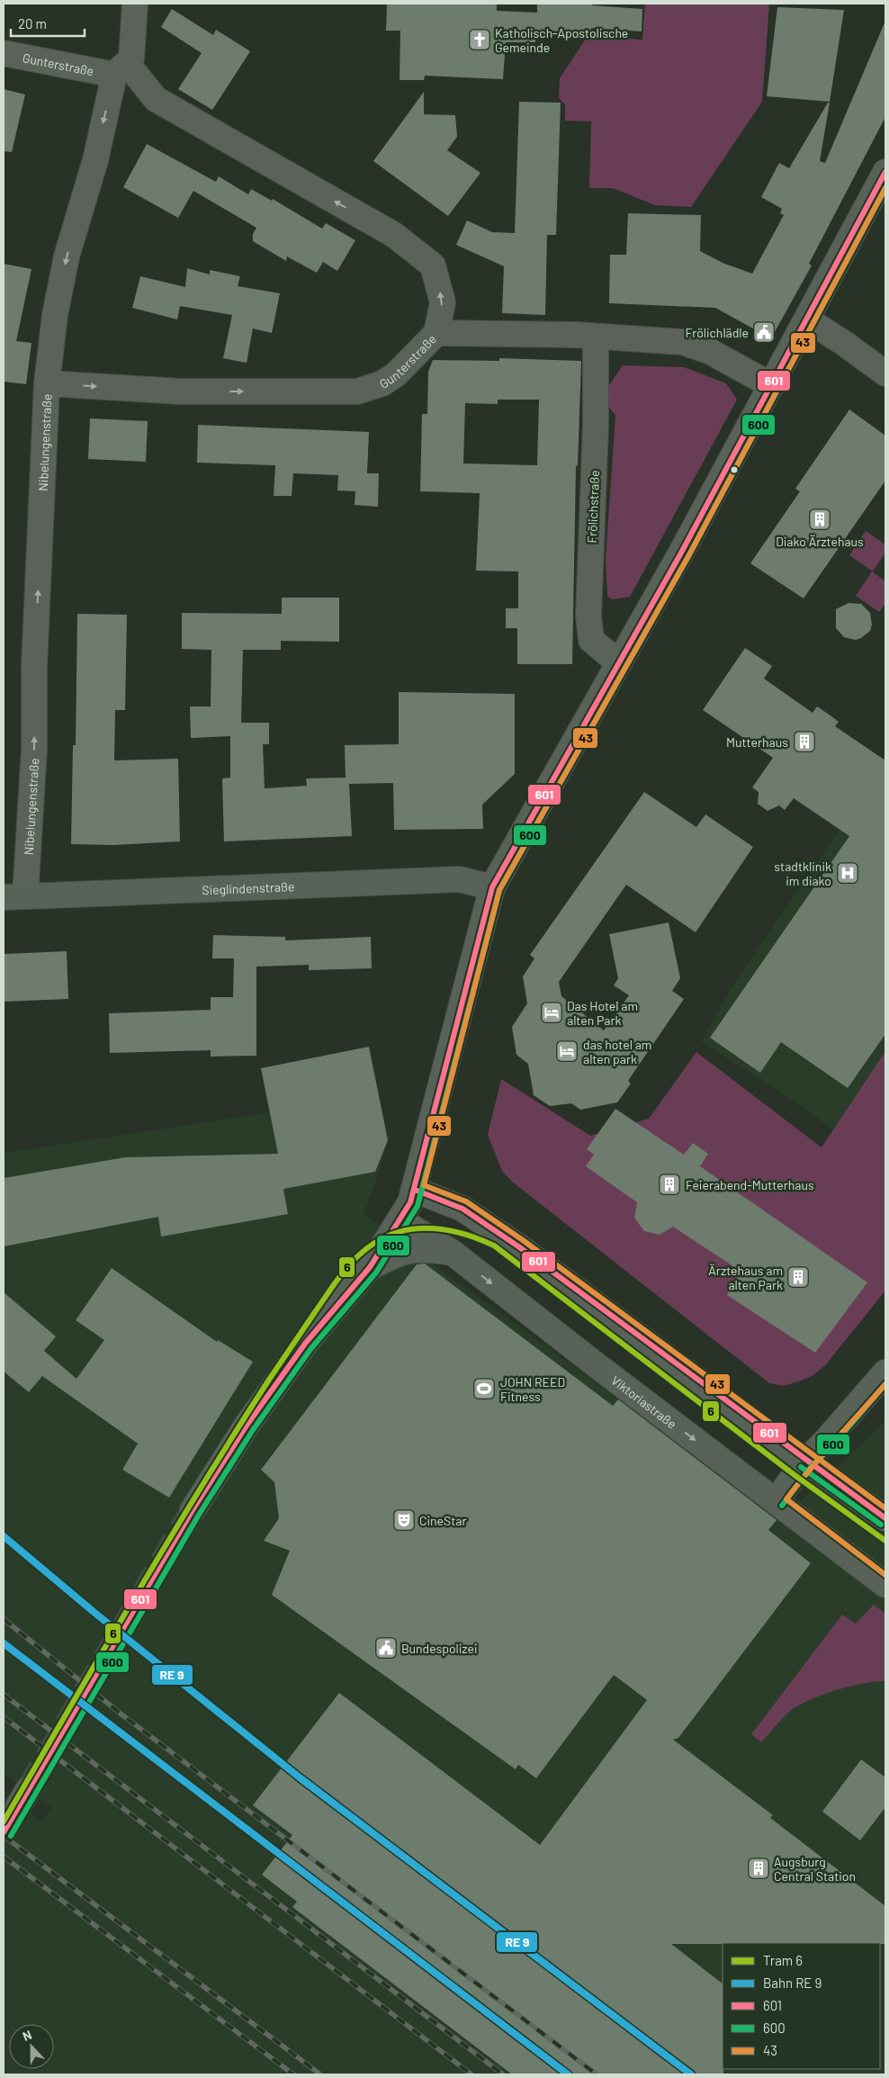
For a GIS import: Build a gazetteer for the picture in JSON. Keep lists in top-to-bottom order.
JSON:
{
  "streets": {
    "street": [
      "Gunterstraße",
      "Nibelungenstraße",
      "Frölichstraße",
      "Sieglindenstraße",
      "Viktoriastraße"
    ]
  },
  "crossings": [
    ["Gunterstraße", "Nibelungenstraße"],
    ["Nibelungenstraße", "Sieglindenstraße"]
  ],
  "places": {
    "church": ["Katholisch-Apostolische Gemeinde"],
    "public building": ["Frölichlädle", "Bundespolizei"],
    "building": [
      "Diako Ärztehaus",
      "Mutterhaus",
      "Feierabend-Mutterhaus",
      "Ärztehaus am alten Park",
      "Augsburg Central Station"
    ],
    "hospital": ["stadtklinik im diako"],
    "hotel": ["Das Hotel am alten Park", "das hotel am alten park"],
    "sports": ["JOHN REED Fitness"],
    "theatre": ["CineStar"]
  },
  "lines": [
    "transit line 601",
    "transit line 600",
    "transit line 43",
    "tram line 6"
  ],
  "legend": [
    "Tram 6",
    "Bahn RE 9",
    "601",
    "600",
    "43"
  ],
  "scale_bar": "20 m",
  "north": "top"
}
